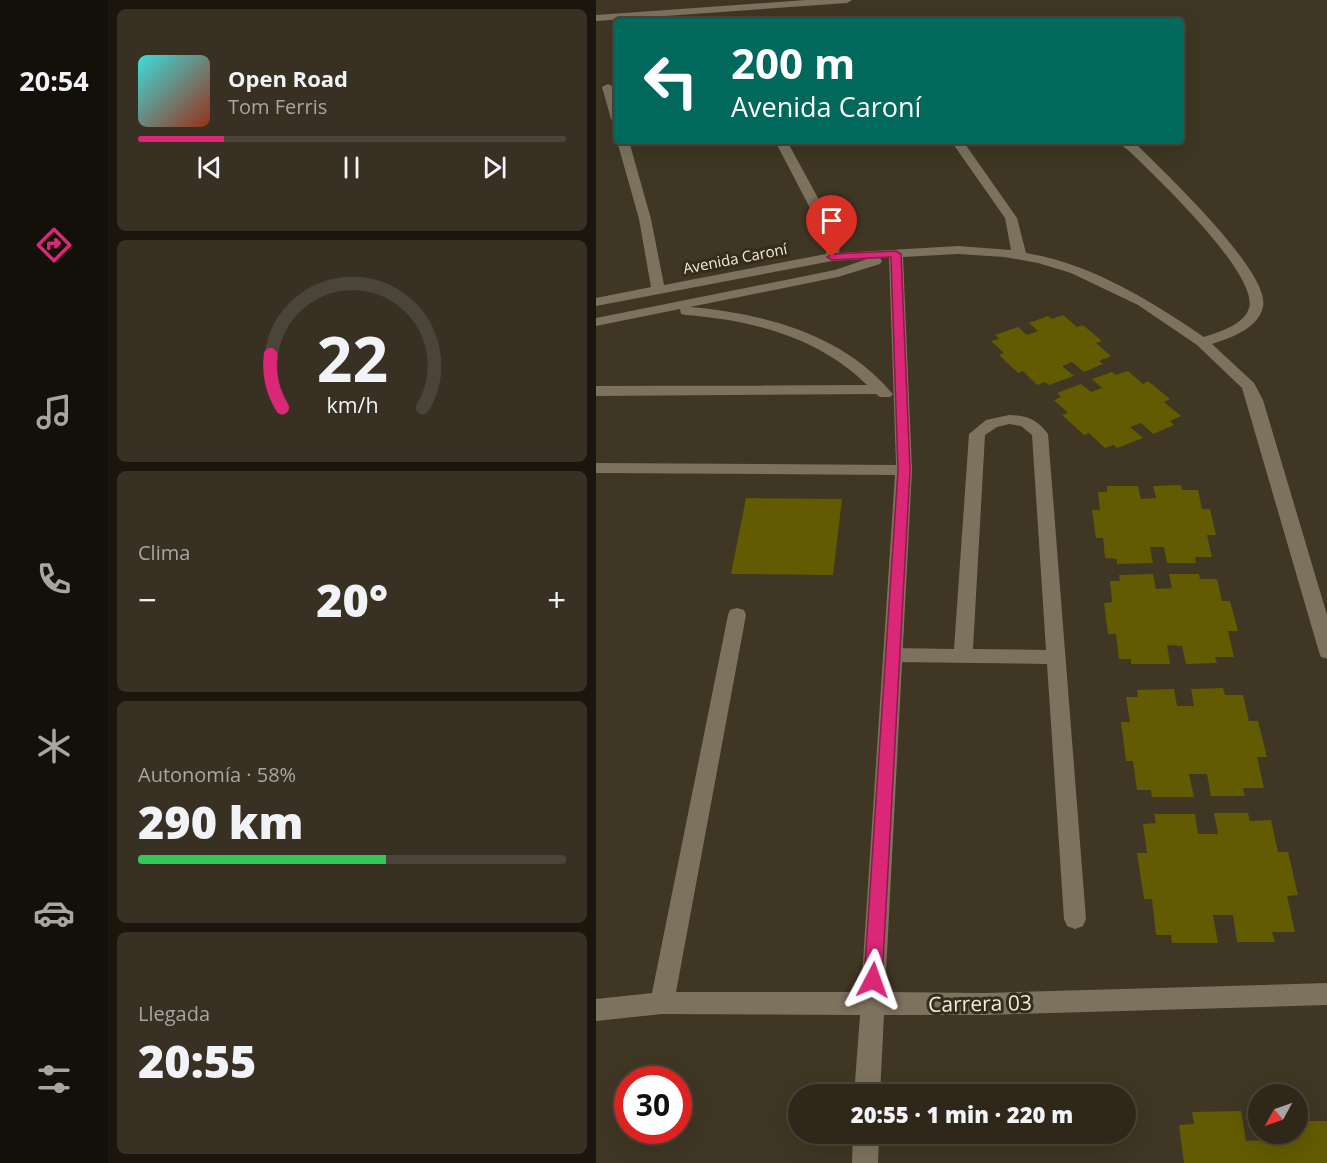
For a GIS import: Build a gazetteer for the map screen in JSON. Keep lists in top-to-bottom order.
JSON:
{
  "streets": {
    "street": ["Avenida Caroní", "Carrera 03"]
  },
  "north": "bottom left",
  "page": {
    "tabs": "20:54",
    "turn": ["200 m", "Avenida Caroní"],
    "song": ["Open Road", "Tom Ferris"],
    "tile": [
      "Clima",
      ["Autonomía · 58%", "290 km"],
      ["Llegada", "20:55"]
    ],
    "heat": ["−", "20°", "+"],
    "limit": "30",
    "trip": "20:55 · 1 min · 220 m",
    "gauge": ["22", "km/h"]
  }
}
